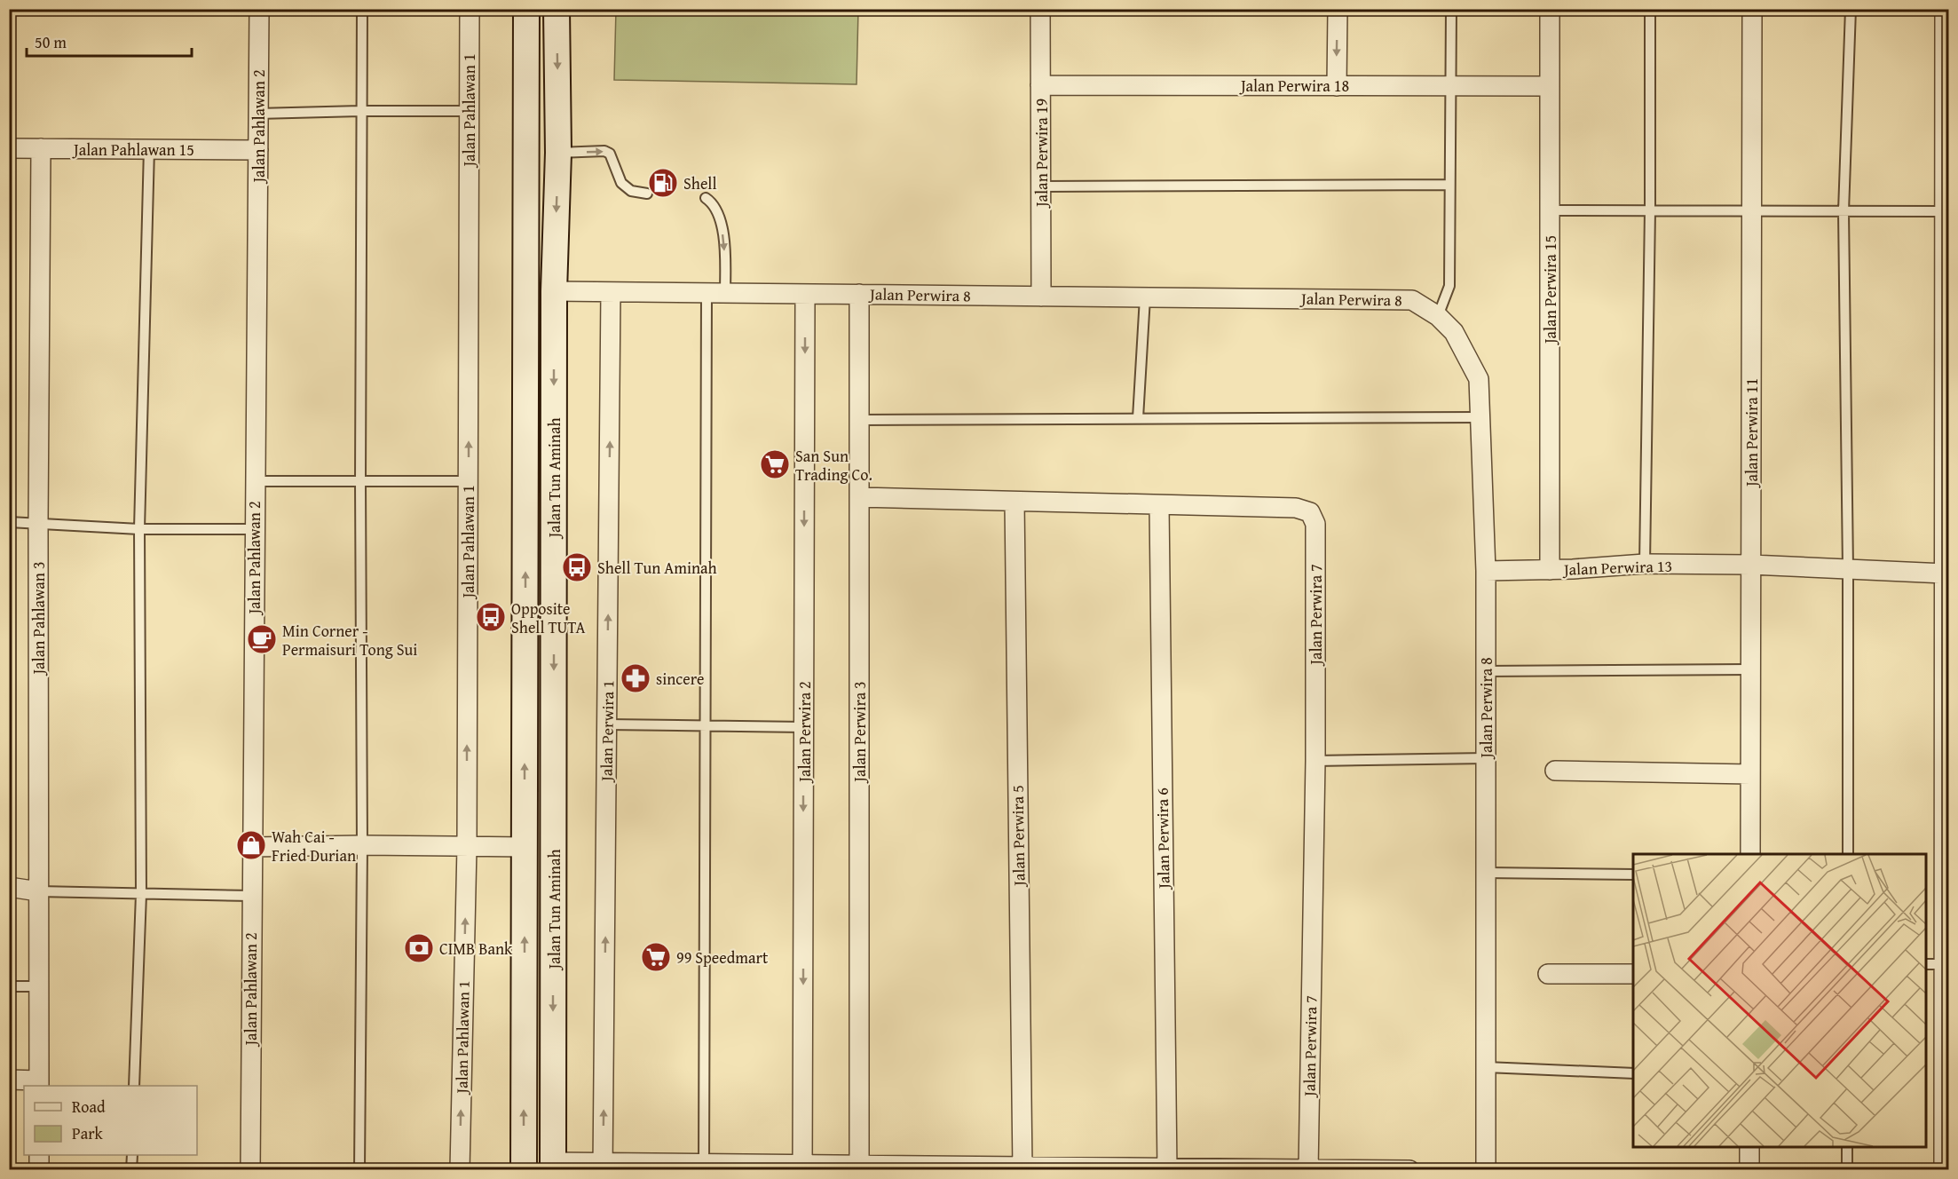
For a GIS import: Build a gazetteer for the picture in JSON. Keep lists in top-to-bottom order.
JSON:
{
  "streets": {
    "main road": ["Jalan Tun Aminah"],
    "street": [
      "Jalan Perwira 18",
      "Jalan Pahlawan 1",
      "Jalan Pahlawan 2",
      "Jalan Pahlawan 15",
      "Jalan Perwira 19",
      "Jalan Perwira 15",
      "Jalan Perwira 8",
      "Jalan Perwira 11",
      "Jalan Perwira 13",
      "Jalan Perwira 7",
      "Jalan Pahlawan 3",
      "Jalan Perwira 1",
      "Jalan Perwira 2",
      "Jalan Perwira 3",
      "Jalan Perwira 5",
      "Jalan Perwira 6"
    ]
  },
  "crossings": [
    ["Jalan Perwira 18", "Jalan Perwira 19"],
    ["Jalan Perwira 18", "Jalan Perwira 15"],
    ["Jalan Pahlawan 2", "Jalan Pahlawan 15"],
    ["Jalan Pahlawan 15", "Jalan Pahlawan 3"],
    ["Jalan Perwira 19", "Jalan Perwira 8"],
    ["Jalan Perwira 15", "Jalan Perwira 13"],
    ["Jalan Perwira 8", "Jalan Tun Aminah"],
    ["Jalan Perwira 8", "Jalan Perwira 13"],
    ["Jalan Perwira 8", "Jalan Perwira 1"],
    ["Jalan Perwira 8", "Jalan Perwira 2"],
    ["Jalan Perwira 8", "Jalan Perwira 3"],
    ["Jalan Perwira 11", "Jalan Perwira 13"],
    ["Jalan Perwira 7", "Jalan Perwira 3"],
    ["Jalan Perwira 7", "Jalan Perwira 5"],
    ["Jalan Perwira 7", "Jalan Perwira 6"]
  ],
  "one_way": ["Jalan Pahlawan 1", "Jalan Perwira 1", "Jalan Perwira 2"],
  "places": {
    "fuel station": ["Shell"],
    "supermarket": ["San Sun Trading Co.", "99 Speedmart"],
    "bus stop": ["Shell Tun Aminah", "Opposite Shell TUTA"],
    "cafe": ["Min Corner - Permaisuri Tong Sui"],
    "pharmacy": ["sincere"],
    "shop": ["Wah Cai - Fried Durian"],
    "bank": ["CIMB Bank"]
  },
  "legend": ["Road", "Park"],
  "scale_bar": "50 m"
}
